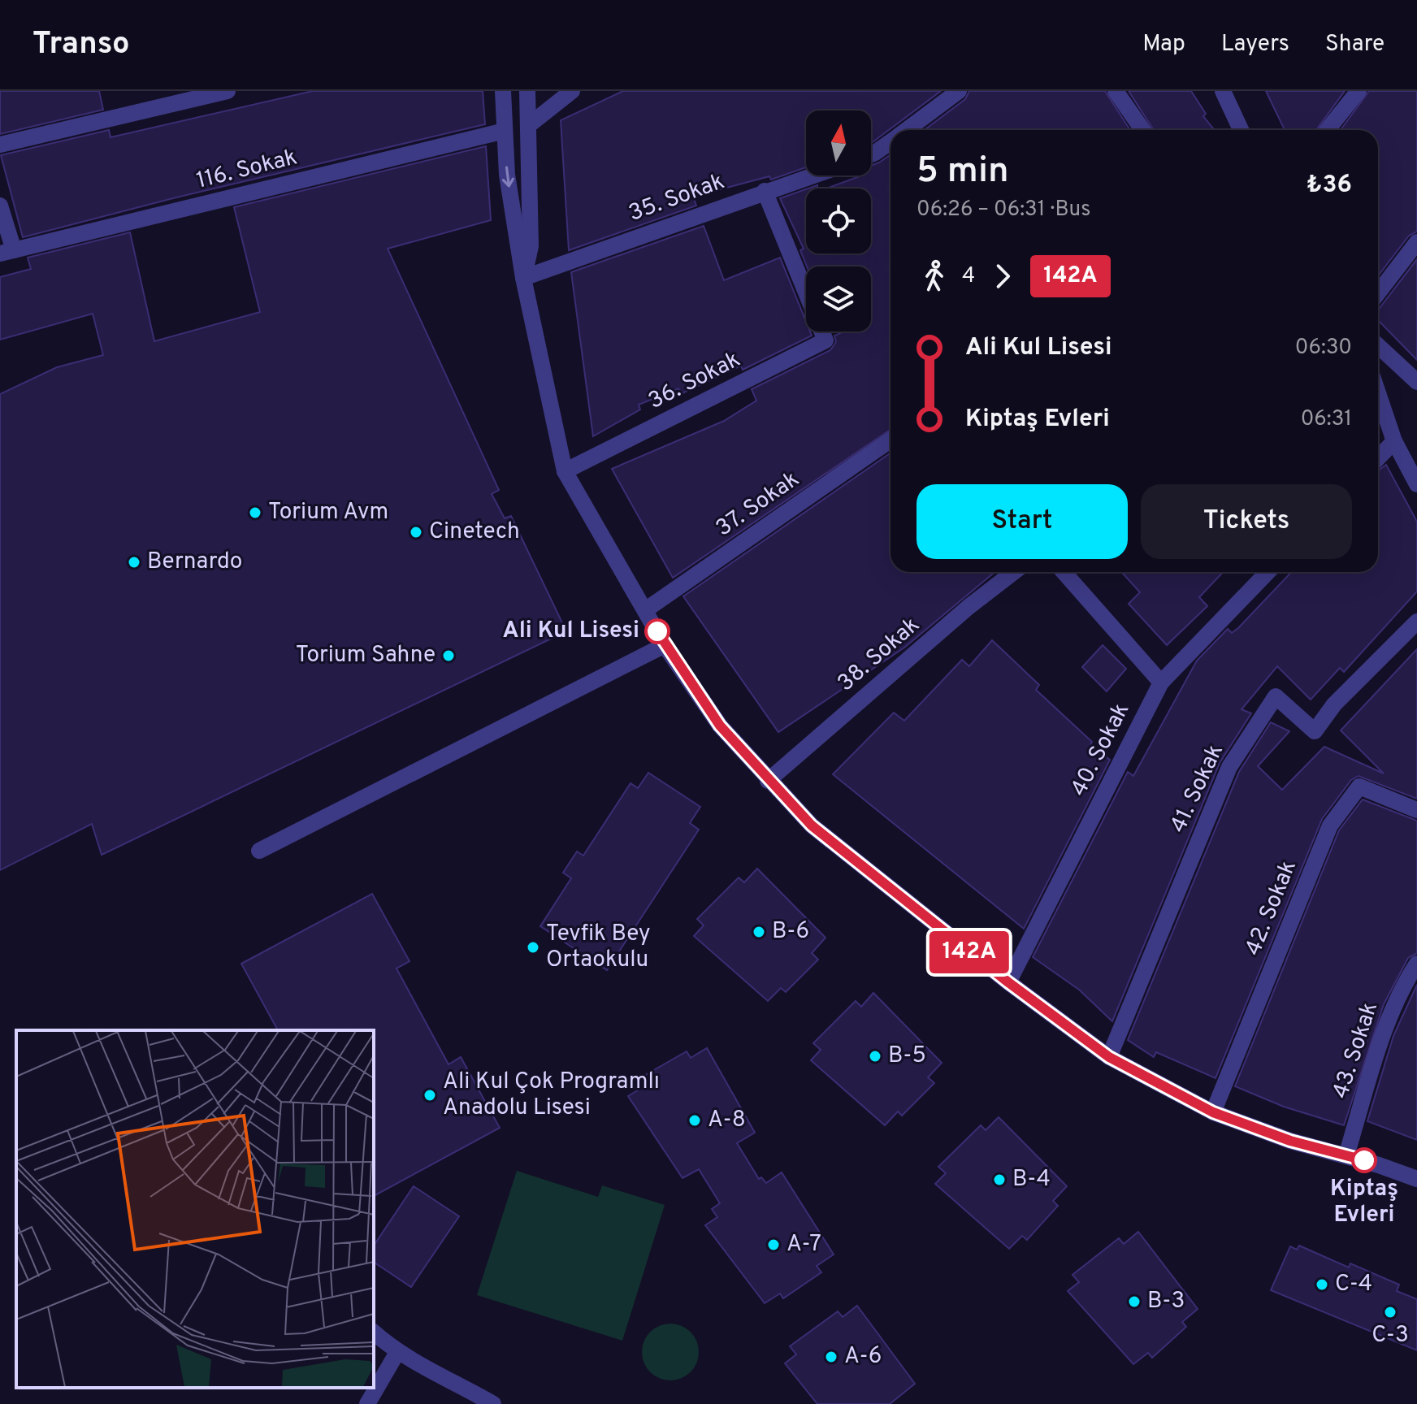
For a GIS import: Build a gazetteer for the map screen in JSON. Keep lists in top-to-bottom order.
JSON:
{
  "streets": {
    "street": [
      "116. Sokak",
      "35. Sokak",
      "36. Sokak",
      "37. Sokak",
      "38. Sokak",
      "40. Sokak",
      "41. Sokak",
      "42. Sokak",
      "43. Sokak"
    ]
  },
  "crossings": [
    ["35. Sokak", "36. Sokak"]
  ],
  "places": [
    "Torium Avm",
    "Cinetech",
    "Bernardo",
    "Ali Kul Lisesi",
    "Torium Sahne",
    "B-6",
    "Tevfik Bey Ortaokulu",
    "B-5",
    "Ali Kul Çok Programlı Anadolu Lisesi",
    "A-8",
    "Kiptaş Evleri",
    "B-4",
    "A-7",
    "C-4",
    "B-3",
    "C-3",
    "A-6"
  ],
  "lines": ["bus line 142A"],
  "north": "top",
  "page": {
    "header": "Transo",
    "nav": ["Map", "Layers", "Share"],
    "on_map": "142A",
    "heading": ["5 min", "06:26 – 06:31 · Bus", "₺36"],
    "legs": ["4", "142A"],
    "list": [
      {
        "name": "Ali Kul Lisesi",
        "value": "06:30"
      },
      {
        "name": "Kiptaş Evleri",
        "value": "06:31"
      }
    ],
    "buttons": ["Start", "Tickets"]
  }
}
